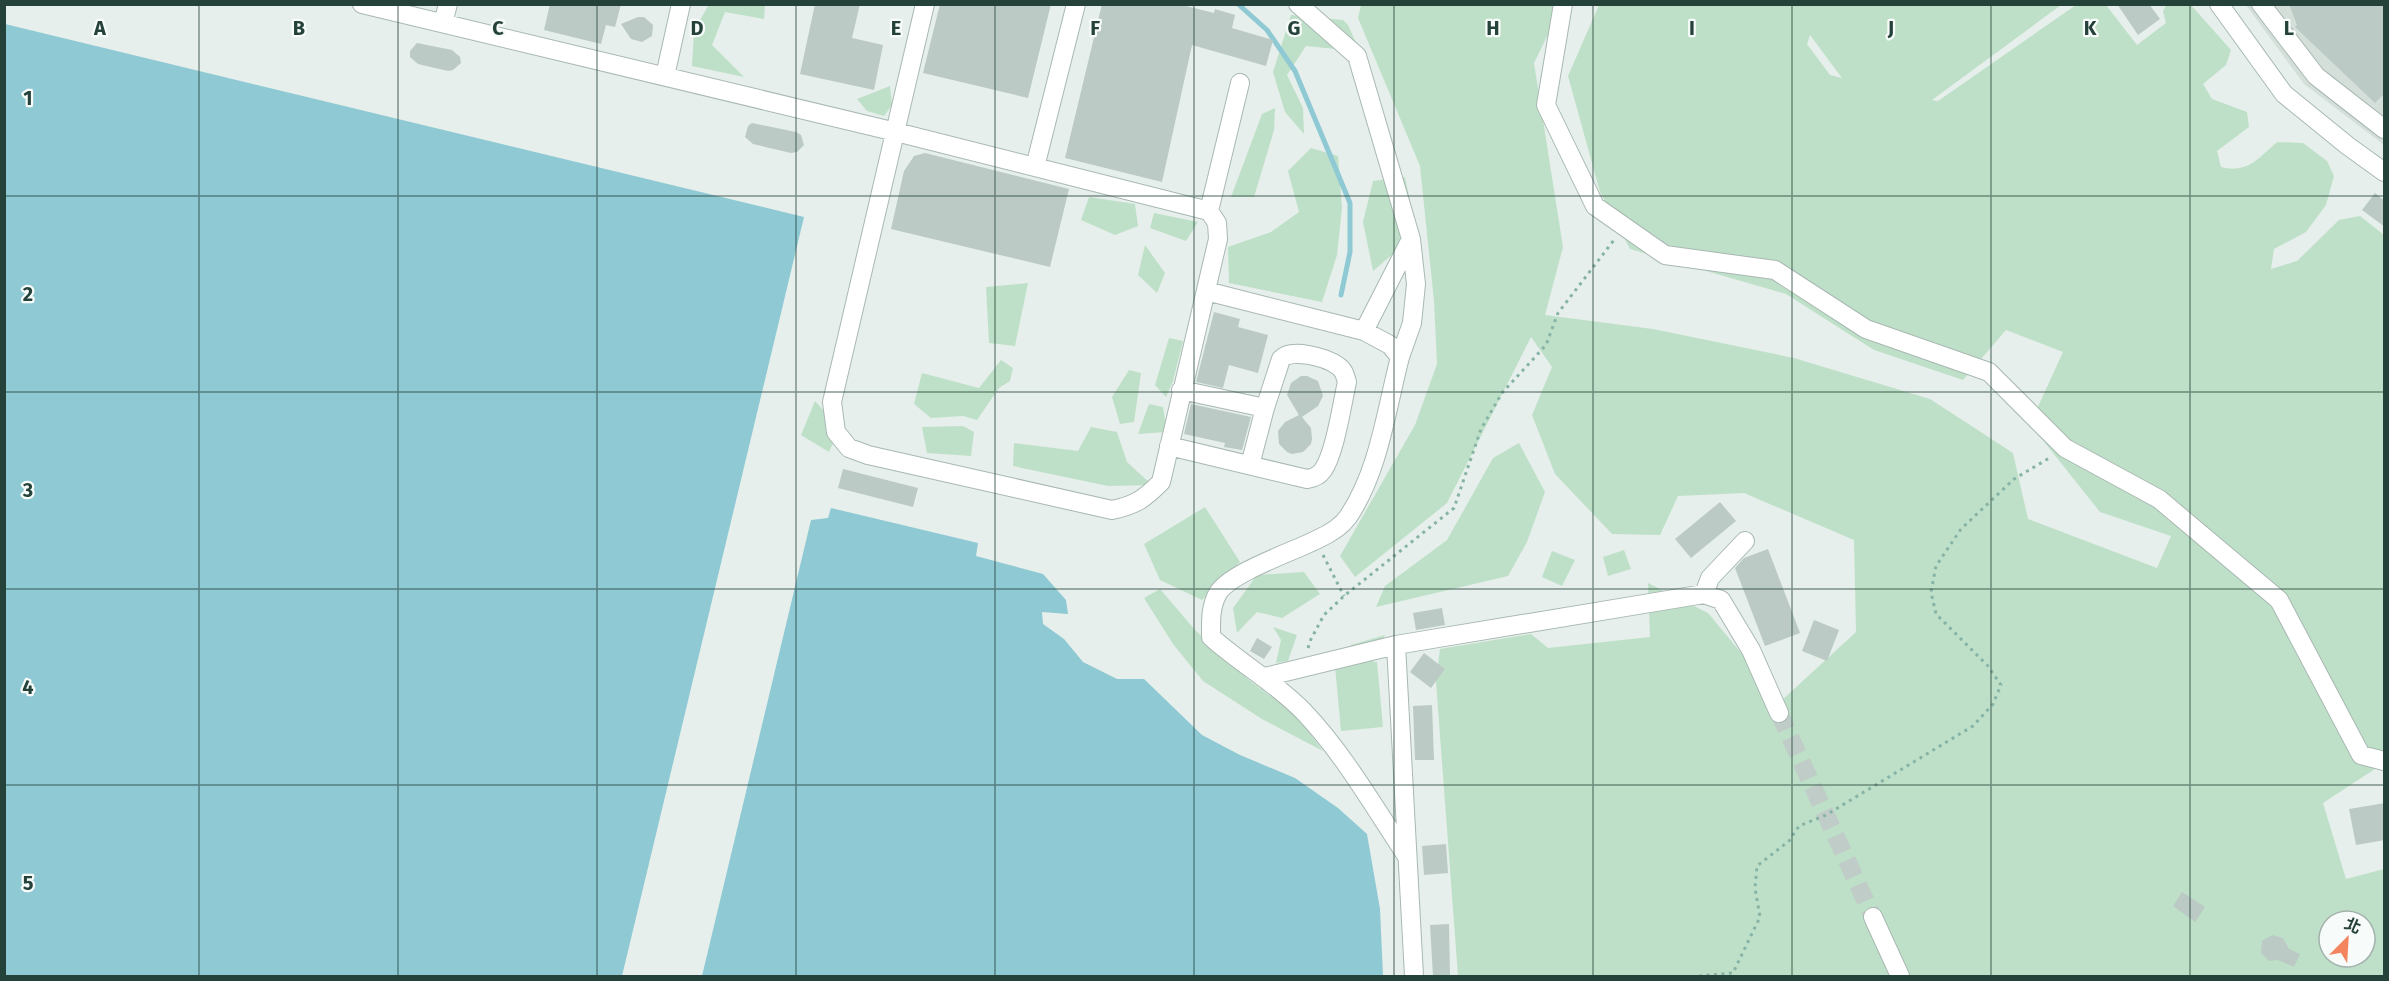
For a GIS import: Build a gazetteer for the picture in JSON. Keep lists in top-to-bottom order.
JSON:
{
  "north": "top right",
  "grid": {
    "columns": [
      "A",
      "B",
      "C",
      "D",
      "E",
      "F",
      "G",
      "H",
      "I",
      "J",
      "K",
      "L"
    ],
    "rows": [
      "1",
      "2",
      "3",
      "4",
      "5"
    ]
  }
}
